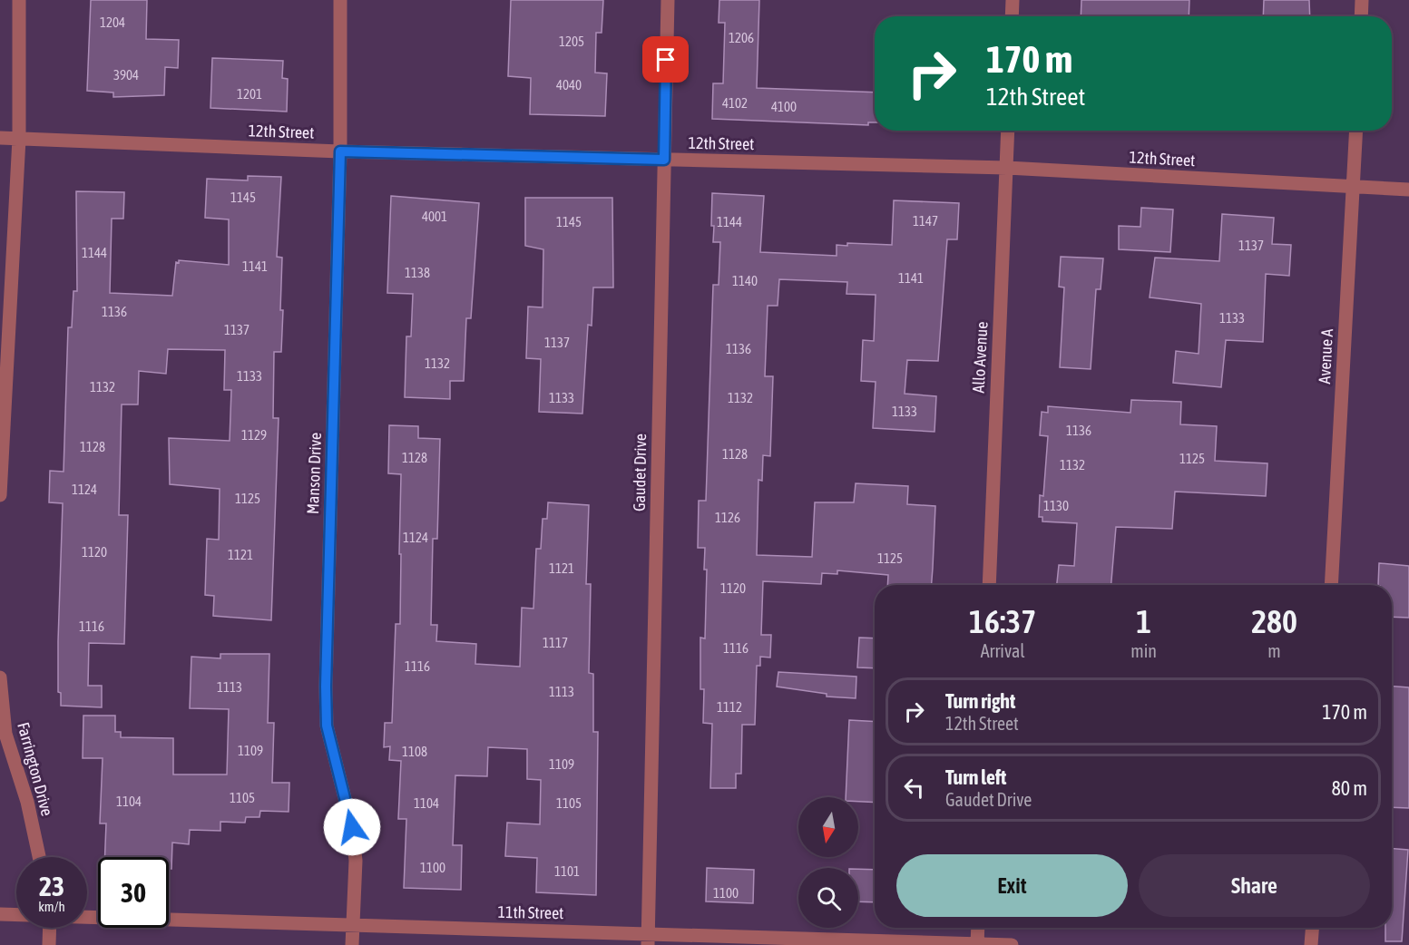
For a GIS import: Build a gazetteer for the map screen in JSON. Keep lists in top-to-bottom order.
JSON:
{
  "streets": {
    "street": [
      "12th Street",
      "Avenue A",
      "Allo Avenue",
      "Gaudet Drive",
      "Manson Drive",
      "Farrington Drive",
      "11th Street"
    ]
  },
  "crossings": [
    ["12th Street", "Avenue A"],
    ["12th Street", "Allo Avenue"],
    ["12th Street", "Gaudet Drive"],
    ["12th Street", "Manson Drive"],
    ["Gaudet Drive", "11th Street"],
    ["Manson Drive", "11th Street"]
  ],
  "house_numbers": [
    "1204",
    "1206",
    "1205",
    "3904",
    "4040",
    "1201",
    "4102",
    "4100",
    "1145",
    "4001",
    "1147",
    "1145",
    "1144",
    "1137",
    "1144",
    "1141",
    "1138",
    "1141",
    "1140",
    "1136",
    "1133",
    "1137",
    "1137",
    "1136",
    "1132",
    "1133",
    "1132",
    "1133",
    "1132",
    "1133",
    "1136",
    "1129",
    "1128",
    "1128",
    "1128",
    "1125",
    "1132",
    "1124",
    "1125",
    "1130",
    "1126",
    "1124",
    "1120",
    "1121",
    "1125",
    "1121",
    "1120",
    "1116",
    "1117",
    "1116",
    "1116",
    "1113",
    "1113",
    "1112",
    "1109",
    "1108",
    "1109",
    "1105",
    "1104",
    "1104",
    "1105",
    "1100",
    "1101",
    "1100"
  ],
  "north": "bottom",
  "page": {
    "turn": ["170 m", "12th Street"],
    "eta": [
      "16:37",
      "Arrival",
      "1",
      "min",
      "280",
      "m"
    ],
    "list": [
      {
        "name": "Turn right",
        "note": "12th Street",
        "value": "170 m"
      },
      {
        "name": "Turn left",
        "note": "Gaudet Drive",
        "value": "80 m"
      }
    ],
    "buttons": ["Exit", "Share"],
    "speed": "23 km/h",
    "limit": "30"
  }
}
